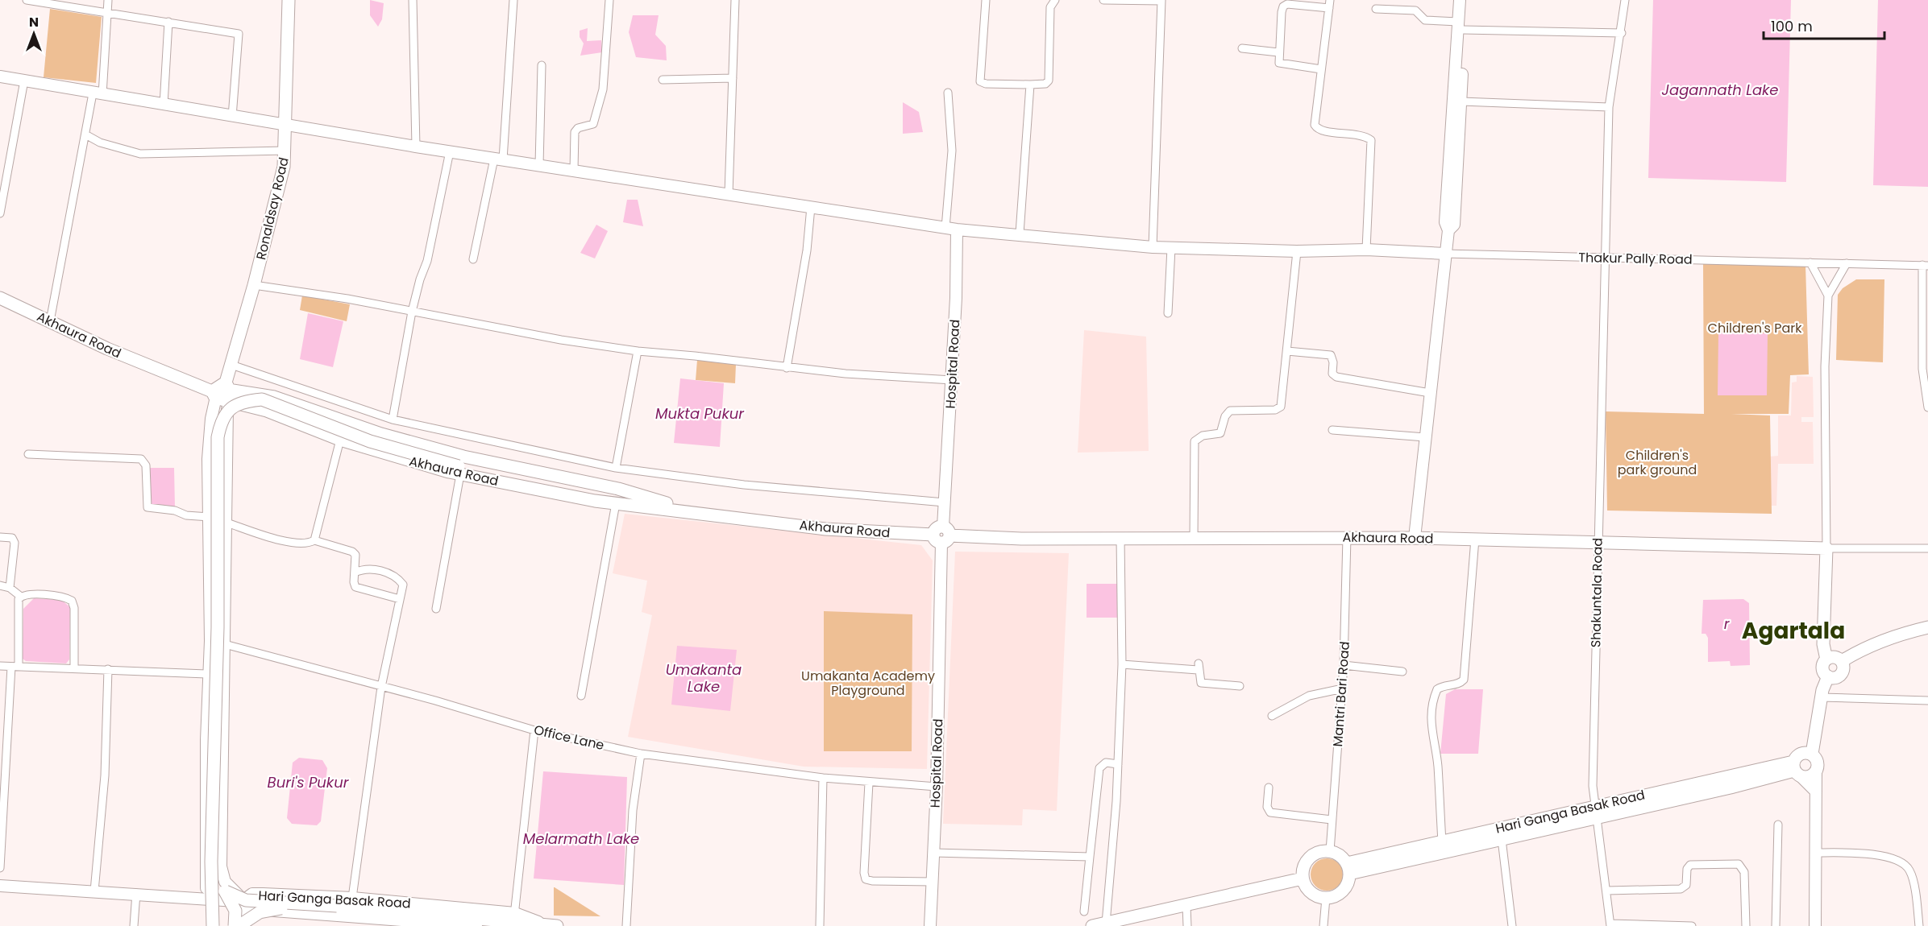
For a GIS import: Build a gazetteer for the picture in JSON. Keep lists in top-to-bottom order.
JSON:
{
  "streets": {
    "main road": ["Ronaldsay Road", "Akhaura Road", "Hari Ganga Basak Road"],
    "street": [
      "Thakur Pally Road",
      "Hospital Road",
      "Shakuntala Road",
      "Mantri Bari Road",
      "Office Lane"
    ]
  },
  "crossings": [
    ["Ronaldsay Road", "Akhaura Road"],
    ["Thakur Pally Road", "Shakuntala Road"],
    ["Akhaura Road", "Hospital Road"],
    ["Akhaura Road", "Shakuntala Road"],
    ["Akhaura Road", "Mantri Bari Road"],
    ["Hospital Road", "Office Lane"],
    ["Shakuntala Road", "Hari Ganga Basak Road"],
    ["Mantri Bari Road", "Hari Ganga Basak Road"]
  ],
  "districts": ["Agartala"],
  "water": [
    "Jagannath Lake",
    "Mukta Pukur",
    "r",
    "Umakanta Lake",
    "Buri's Pukur",
    "Melarmath Lake"
  ],
  "parks": ["Children's Park", "Children's park ground", "Umakanta Academy Playground"],
  "scale_bar": "100 m",
  "north": "top"
}
